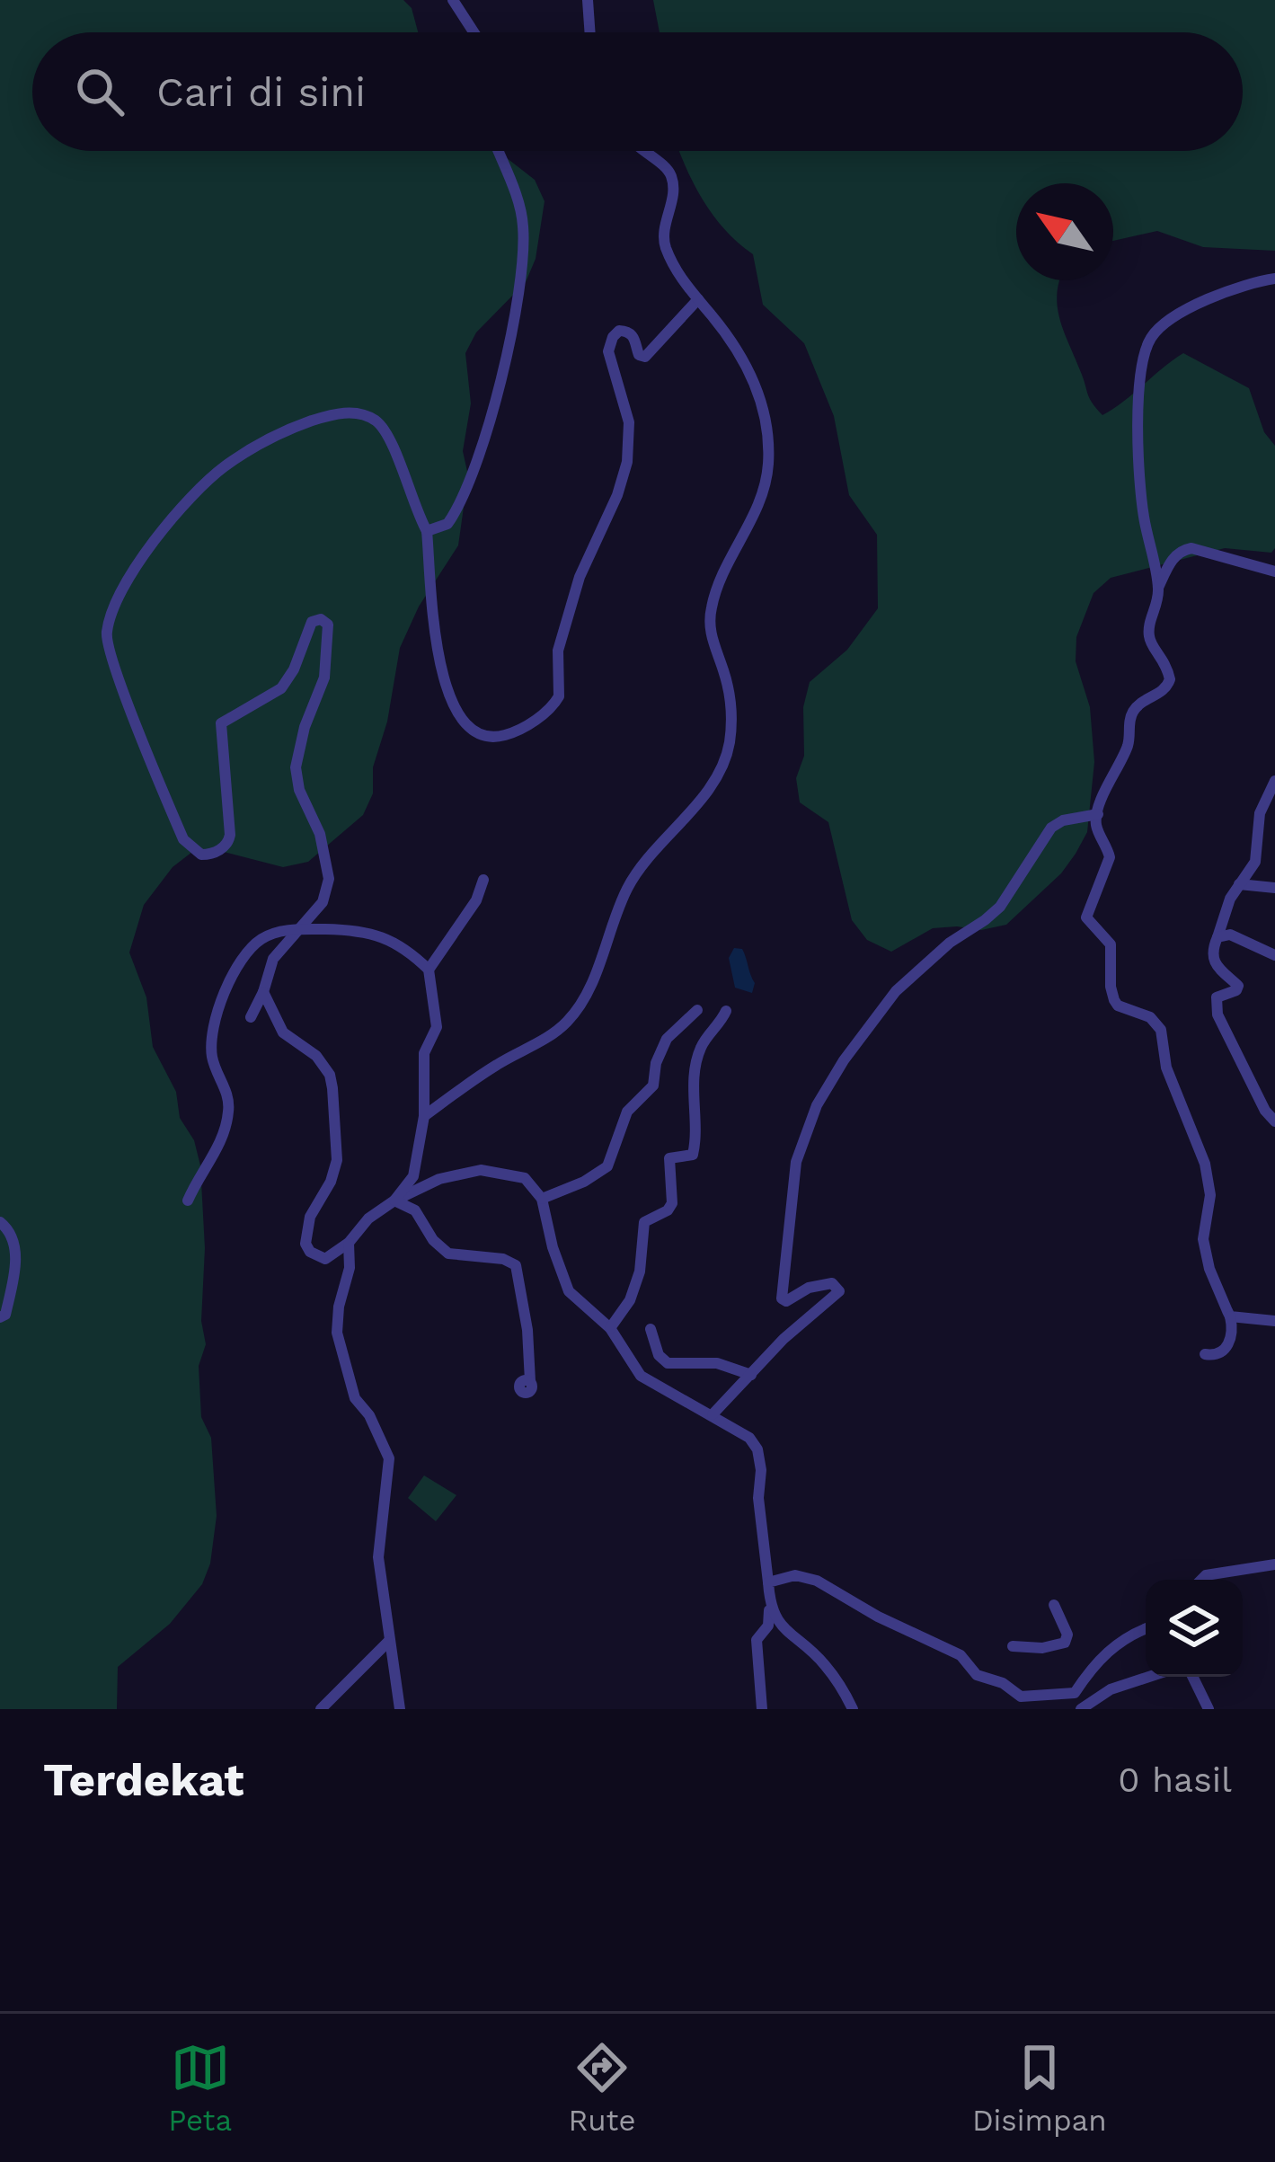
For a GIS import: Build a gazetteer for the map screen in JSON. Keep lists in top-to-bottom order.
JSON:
{
  "north": "top left",
  "page": {
    "search": "Cari di sini",
    "heading": ["Terdekat", "0 hasil"],
    "nav": ["Peta", "Rute", "Disimpan"]
  }
}
